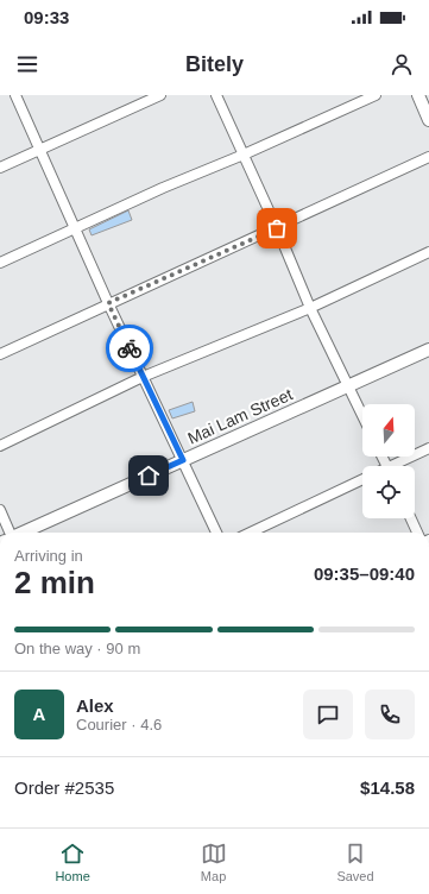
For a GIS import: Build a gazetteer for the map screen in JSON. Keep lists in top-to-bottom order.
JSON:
{
  "streets": {
    "street": ["Mai Lam Street"]
  },
  "north": "top",
  "page": {
    "status": "09:33",
    "header": "Bitely",
    "heading": ["2 min", "Arriving in", "09:35–09:40"],
    "panel": [
      "Alex",
      "Courier · 4.6",
      "Order #2535",
      "$14.58"
    ],
    "bar": "On the way · 90 m",
    "round": "A",
    "tabs": ["Home", "Map", "Saved"]
  }
}
